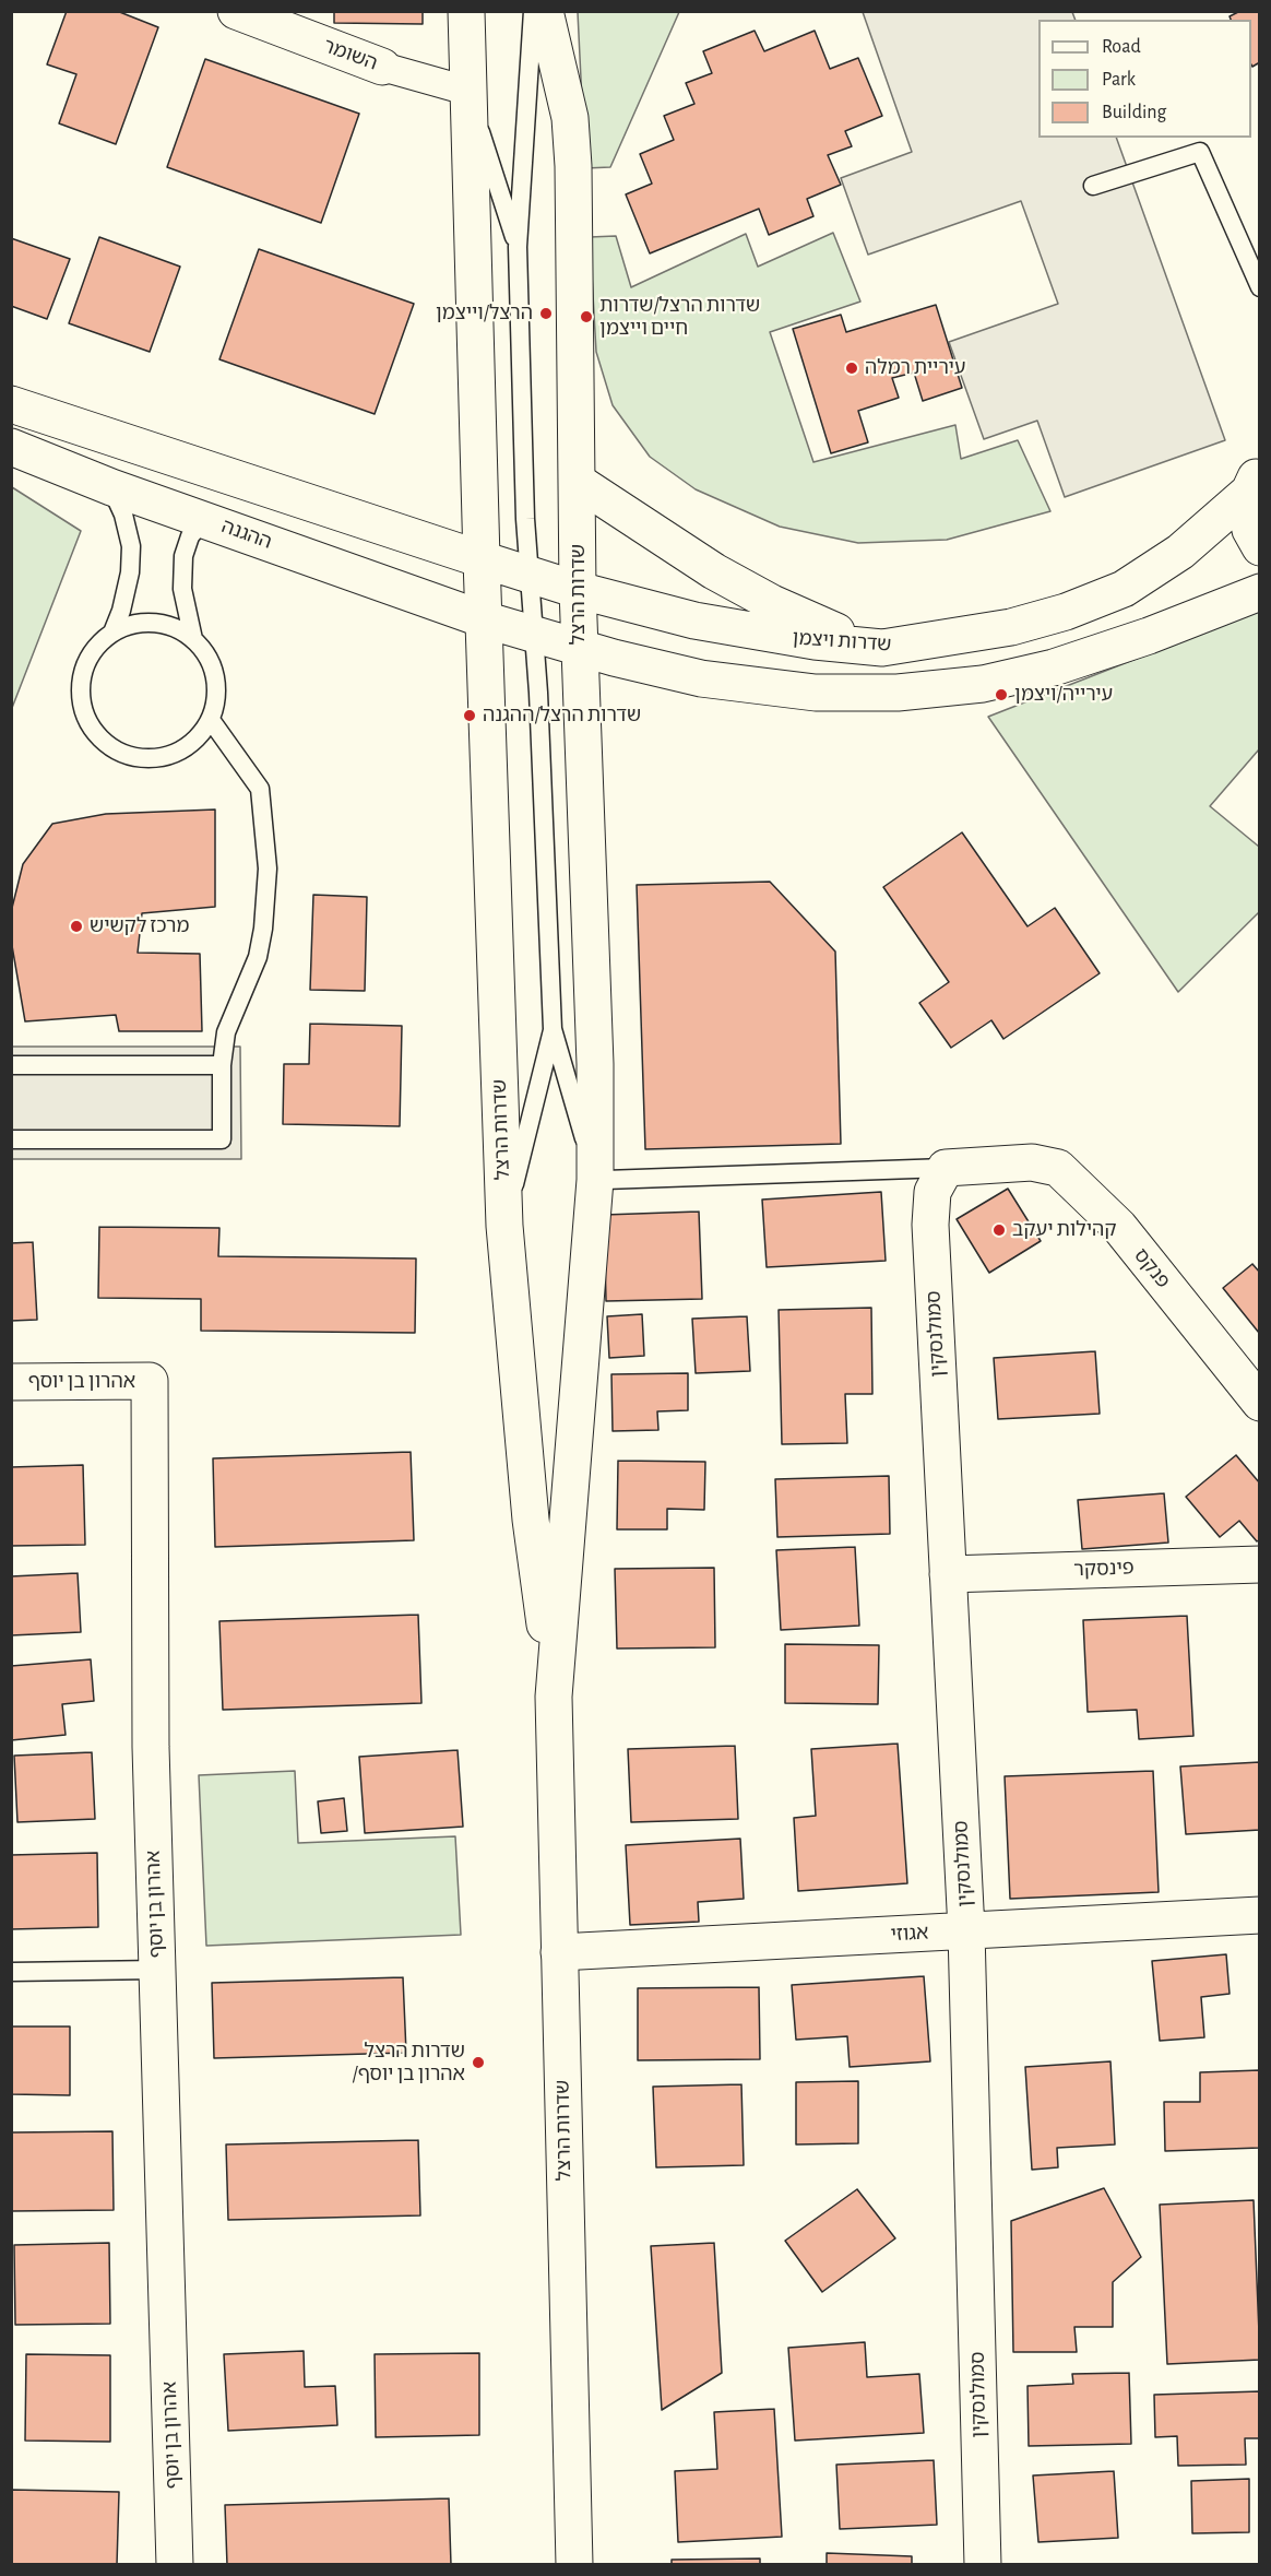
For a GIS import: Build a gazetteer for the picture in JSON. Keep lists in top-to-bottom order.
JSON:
{
  "streets": {
    "street": [
      "השומר",
      "ההגנה",
      "שדרות הרצל",
      "שדרות ויצמן",
      "פנקס",
      "סמולנסקין",
      "אהרון בן יוסף",
      "פינסקר",
      "אגוזי"
    ]
  },
  "crossings": [
    ["השומר", "שדרות הרצל"],
    ["ההגנה", "שדרות הרצל"],
    ["שדרות הרצל", "שדרות ויצמן"],
    ["שדרות הרצל", "אגוזי"],
    ["פנקס", "סמולנסקין"],
    ["סמולנסקין", "פינסקר"],
    ["סמולנסקין", "אגוזי"]
  ],
  "places": [
    "הרצל/וייצמן",
    "שדרות הרצל/שדרות חיים וייצמן",
    "עיריית רמלה",
    "עירייה/ויצמן",
    "שדרות הרצל/ההגנה",
    "מרכז לקשיש",
    "קהילות יעקב",
    "שדרות הרצל /אהרון בן יוסף"
  ],
  "legend": ["Road", "Park", "Building"]
}
